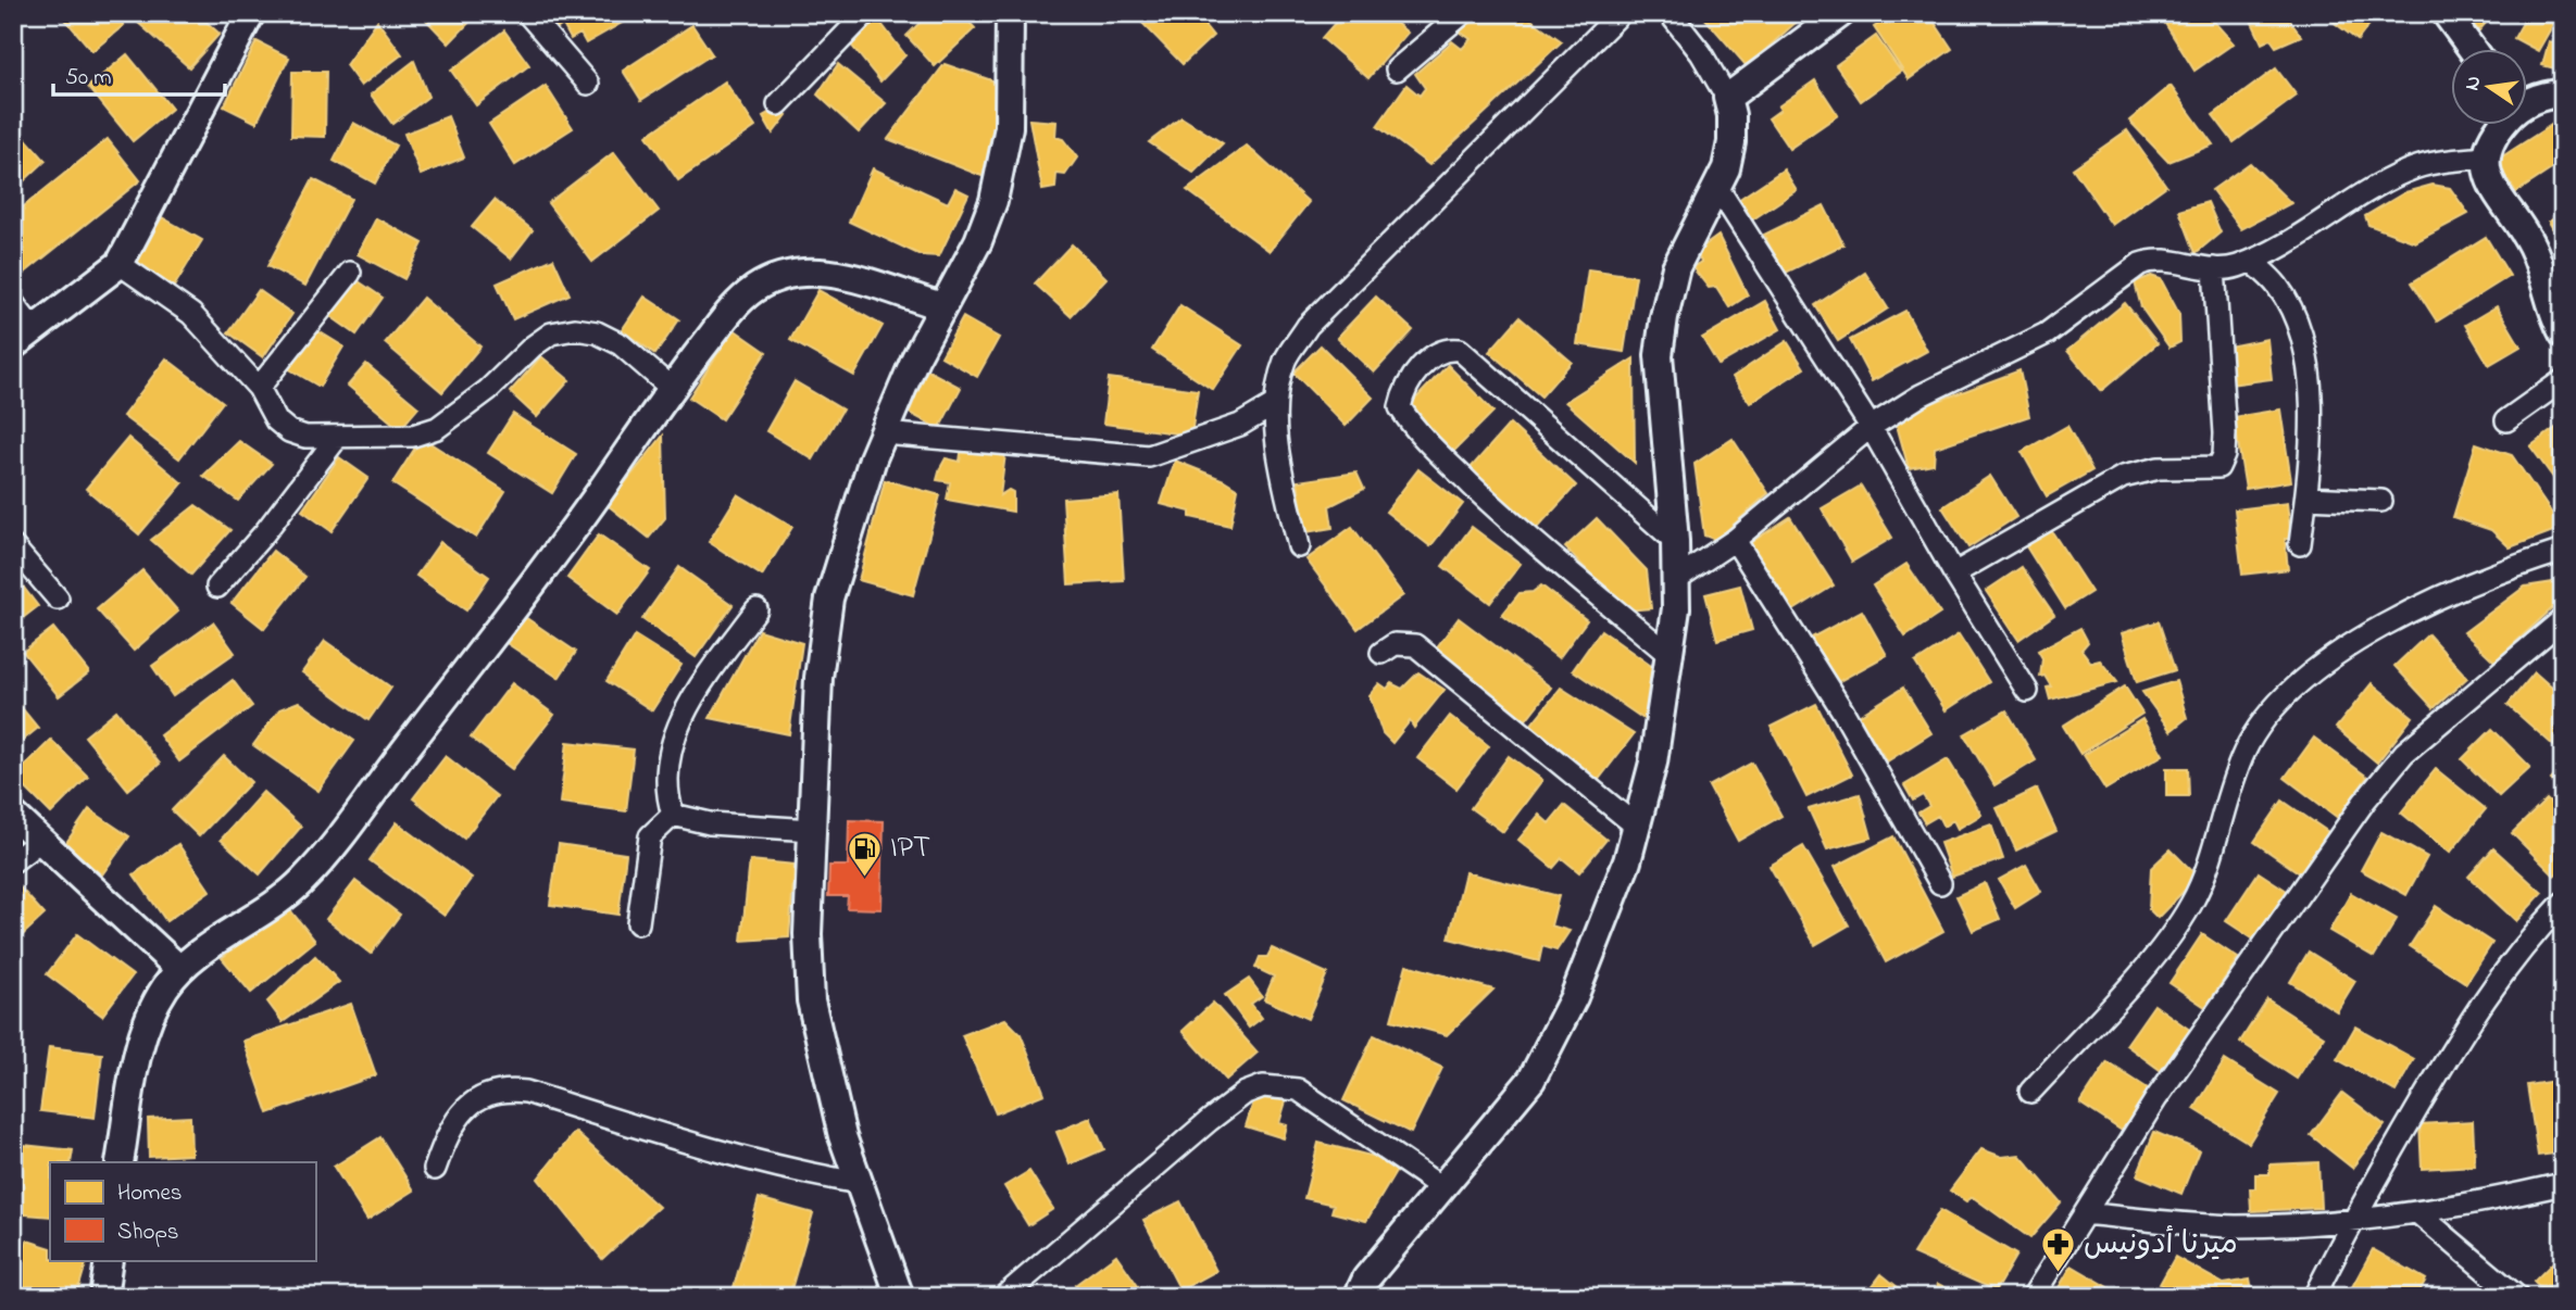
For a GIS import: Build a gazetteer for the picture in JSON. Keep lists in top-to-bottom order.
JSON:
{
  "places": {
    "fuel station": ["IPT"],
    "pharmacy": ["ميرنا أدونيس"]
  },
  "legend": ["Homes", "Shops"],
  "scale_bar": "50 m",
  "north": "left"
}
